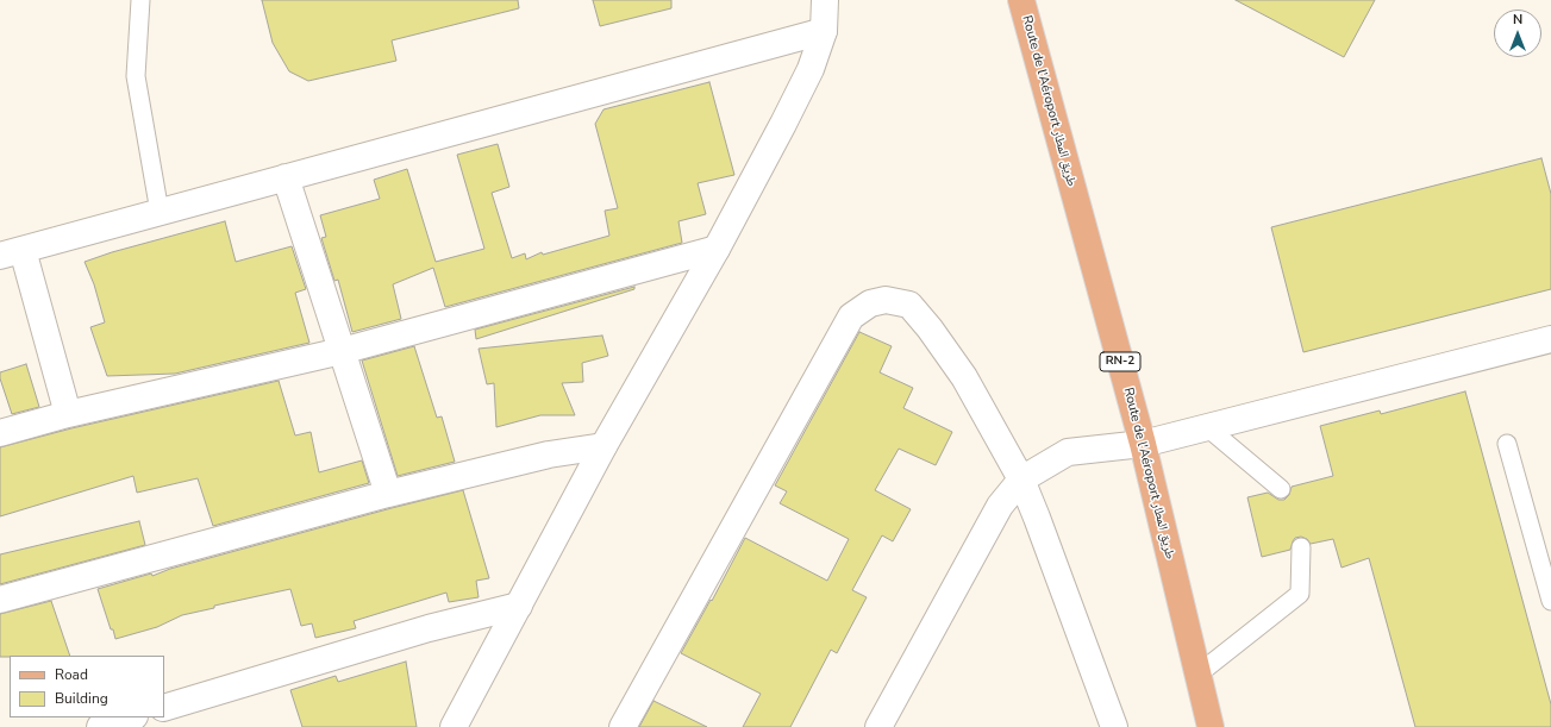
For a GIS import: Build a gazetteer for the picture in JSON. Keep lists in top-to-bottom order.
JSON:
{
  "streets": {
    "main road": ["Route de l'Aéroport طريق المطار", "RN-2"]
  },
  "legend": ["Road", "Building"],
  "north": "top"
}
